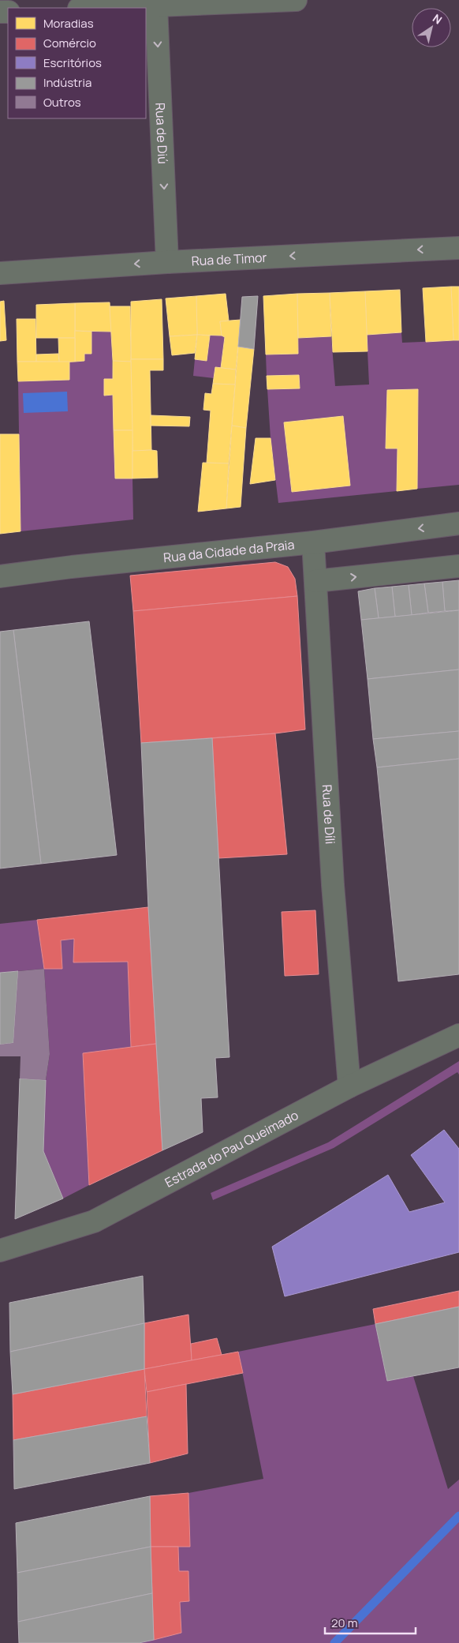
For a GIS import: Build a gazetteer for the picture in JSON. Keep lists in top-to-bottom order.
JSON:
{
  "streets": {
    "street": [
      "Rua de Diú",
      "Rua de Timor",
      "Rua da Cidade da Praia",
      "Rua de Díli",
      "Estrada do Pau Queimado"
    ]
  },
  "crossings": [
    ["Rua de Diú", "Rua de Timor"],
    ["Rua da Cidade da Praia", "Rua de Díli"],
    ["Rua de Díli", "Estrada do Pau Queimado"]
  ],
  "one_way": ["Rua de Diú", "Rua de Timor"],
  "legend": [
    "Moradias",
    "Comércio",
    "Escritórios",
    "Indústria",
    "Outros"
  ],
  "scale_bar": "20 m",
  "north": "top right"
}
